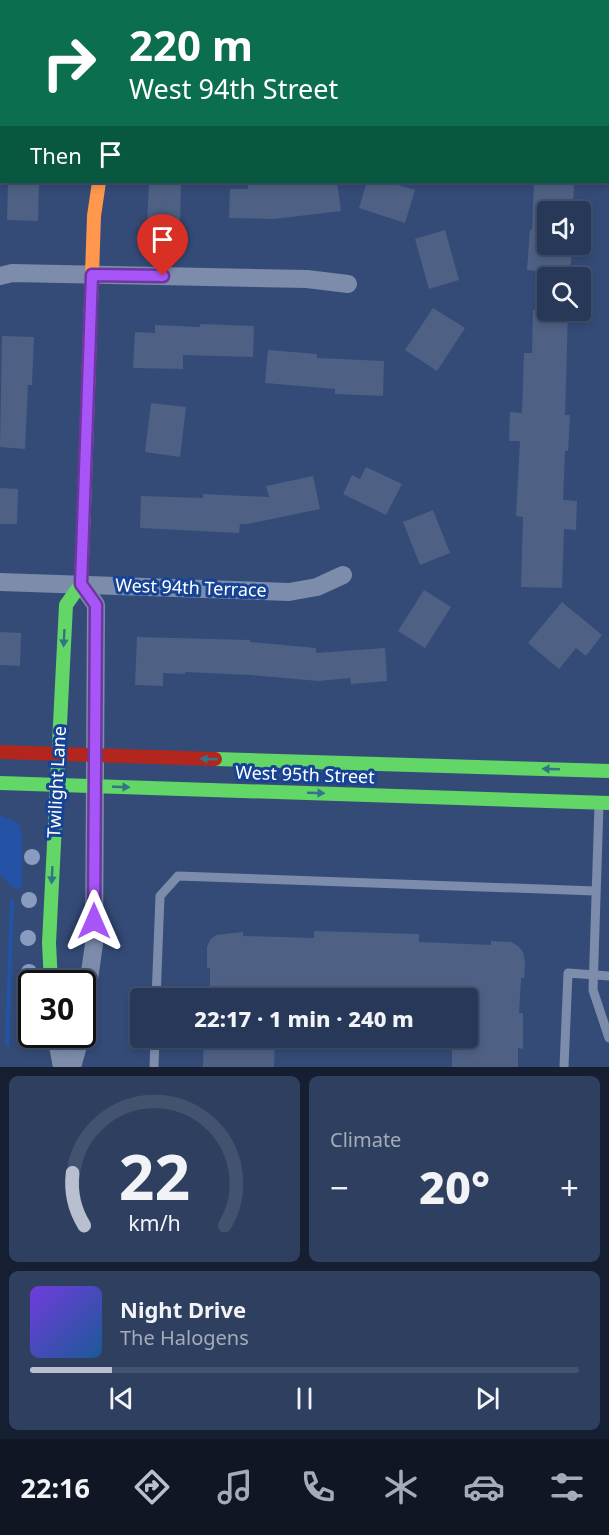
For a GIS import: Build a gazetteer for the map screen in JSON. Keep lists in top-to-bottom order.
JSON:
{
  "streets": {
    "main road": ["West 95th Street", "Twilight Lane"],
    "street": ["West 94th Terrace"]
  },
  "crossings": [
    ["West 94th Terrace", "Twilight Lane"],
    ["West 95th Street", "Twilight Lane"]
  ],
  "page": {
    "turn": ["220 m", "West 94th Street"],
    "then": "Then",
    "limit": "30",
    "trip": "22:17 · 1 min · 240 m",
    "tile": "Climate",
    "heat": ["−", "20°", "+"],
    "song": ["Night Drive", "The Halogens"],
    "tabs": "22:16",
    "gauge": ["22", "km/h"]
  }
}
